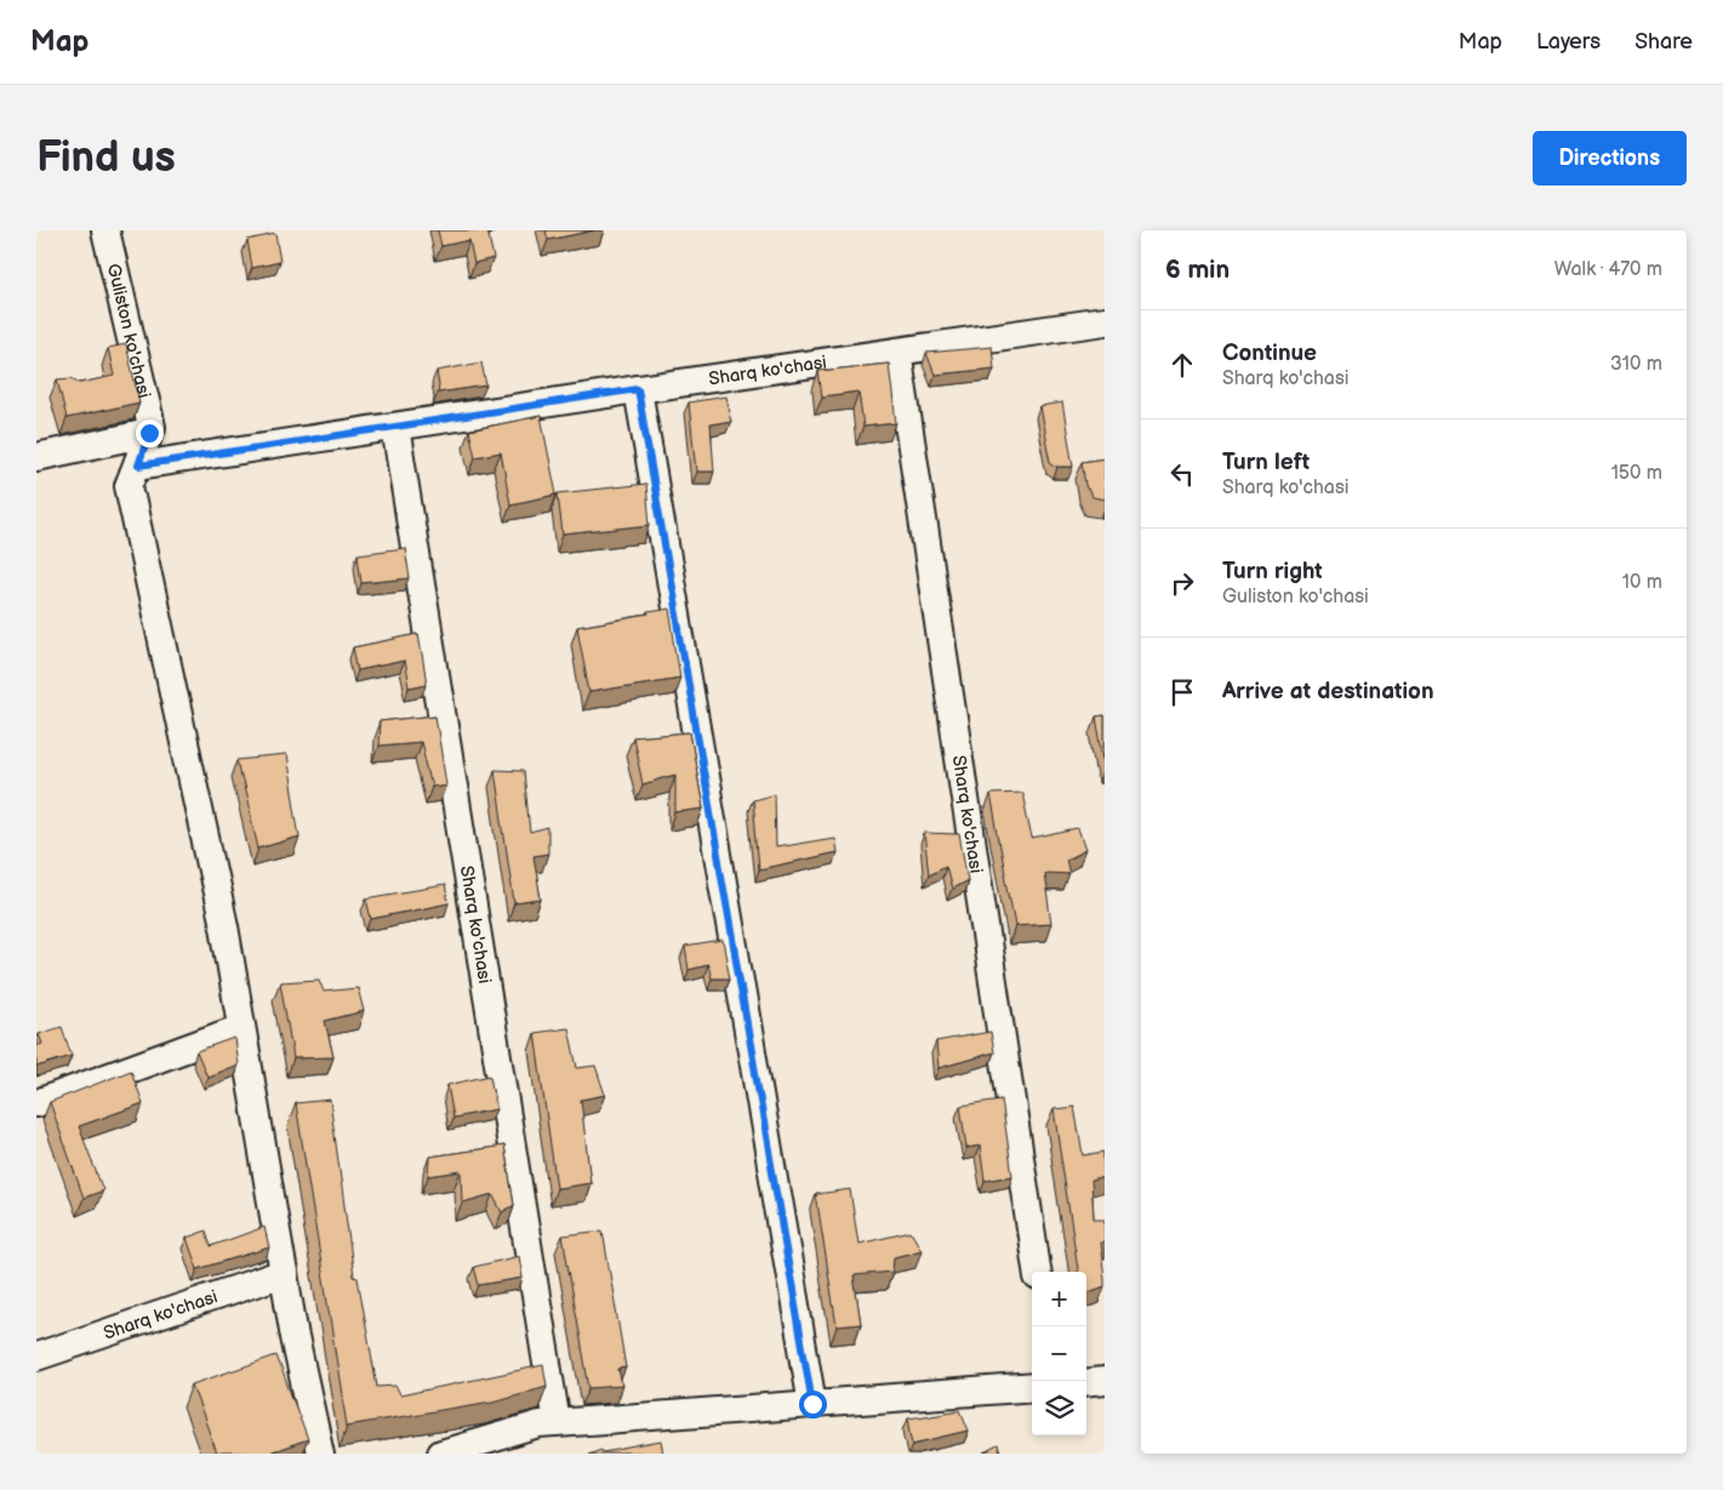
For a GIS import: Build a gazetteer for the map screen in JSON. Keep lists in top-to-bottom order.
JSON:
{
  "streets": {
    "street": ["Guliston ko'chasi", "Sharq ko'chasi"]
  },
  "crossings": [
    ["Guliston ko'chasi", "Sharq ko'chasi"]
  ],
  "page": {
    "header": "Map",
    "nav": ["Map", "Layers", "Share"],
    "buttons": "Directions",
    "title": "Find us",
    "heading": ["6 min", "Walk · 470 m"],
    "list": [
      ["Continue", "Sharq ko'chasi", "310 m"],
      ["Turn left", "Sharq ko'chasi", "150 m"],
      ["Turn right", "Guliston ko'chasi", "10 m"],
      "Arrive at destination"
    ],
    "map_buttons": ["+", "−"]
  }
}
